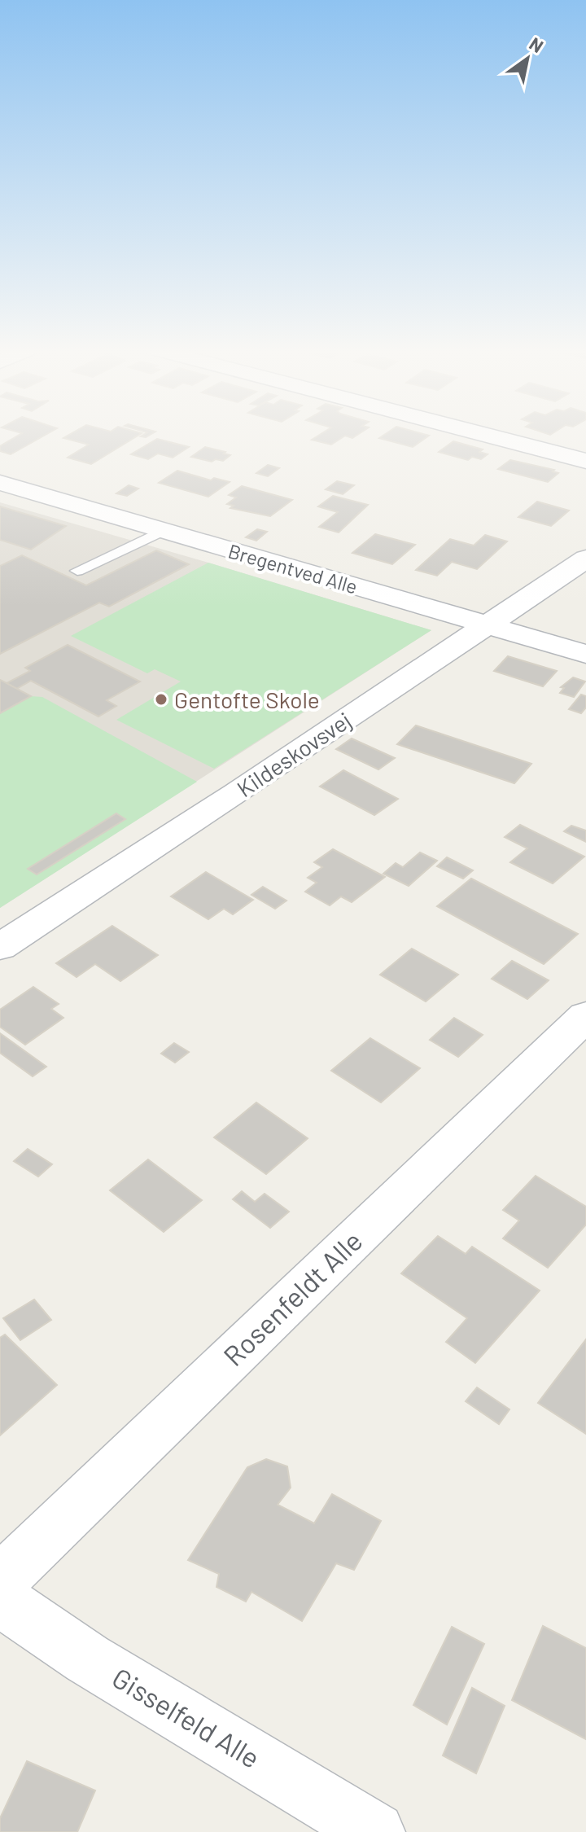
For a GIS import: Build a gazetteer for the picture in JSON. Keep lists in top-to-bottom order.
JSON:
{
  "streets": {
    "street": [
      "Bregentved Alle",
      "Kildeskovsvej",
      "Rosenfeldt Alle",
      "Gisselfeld Alle"
    ]
  },
  "crossings": [
    ["Bregentved Alle", "Kildeskovsvej"]
  ],
  "places": ["Gentofte Skole"],
  "north": "top right"
}
